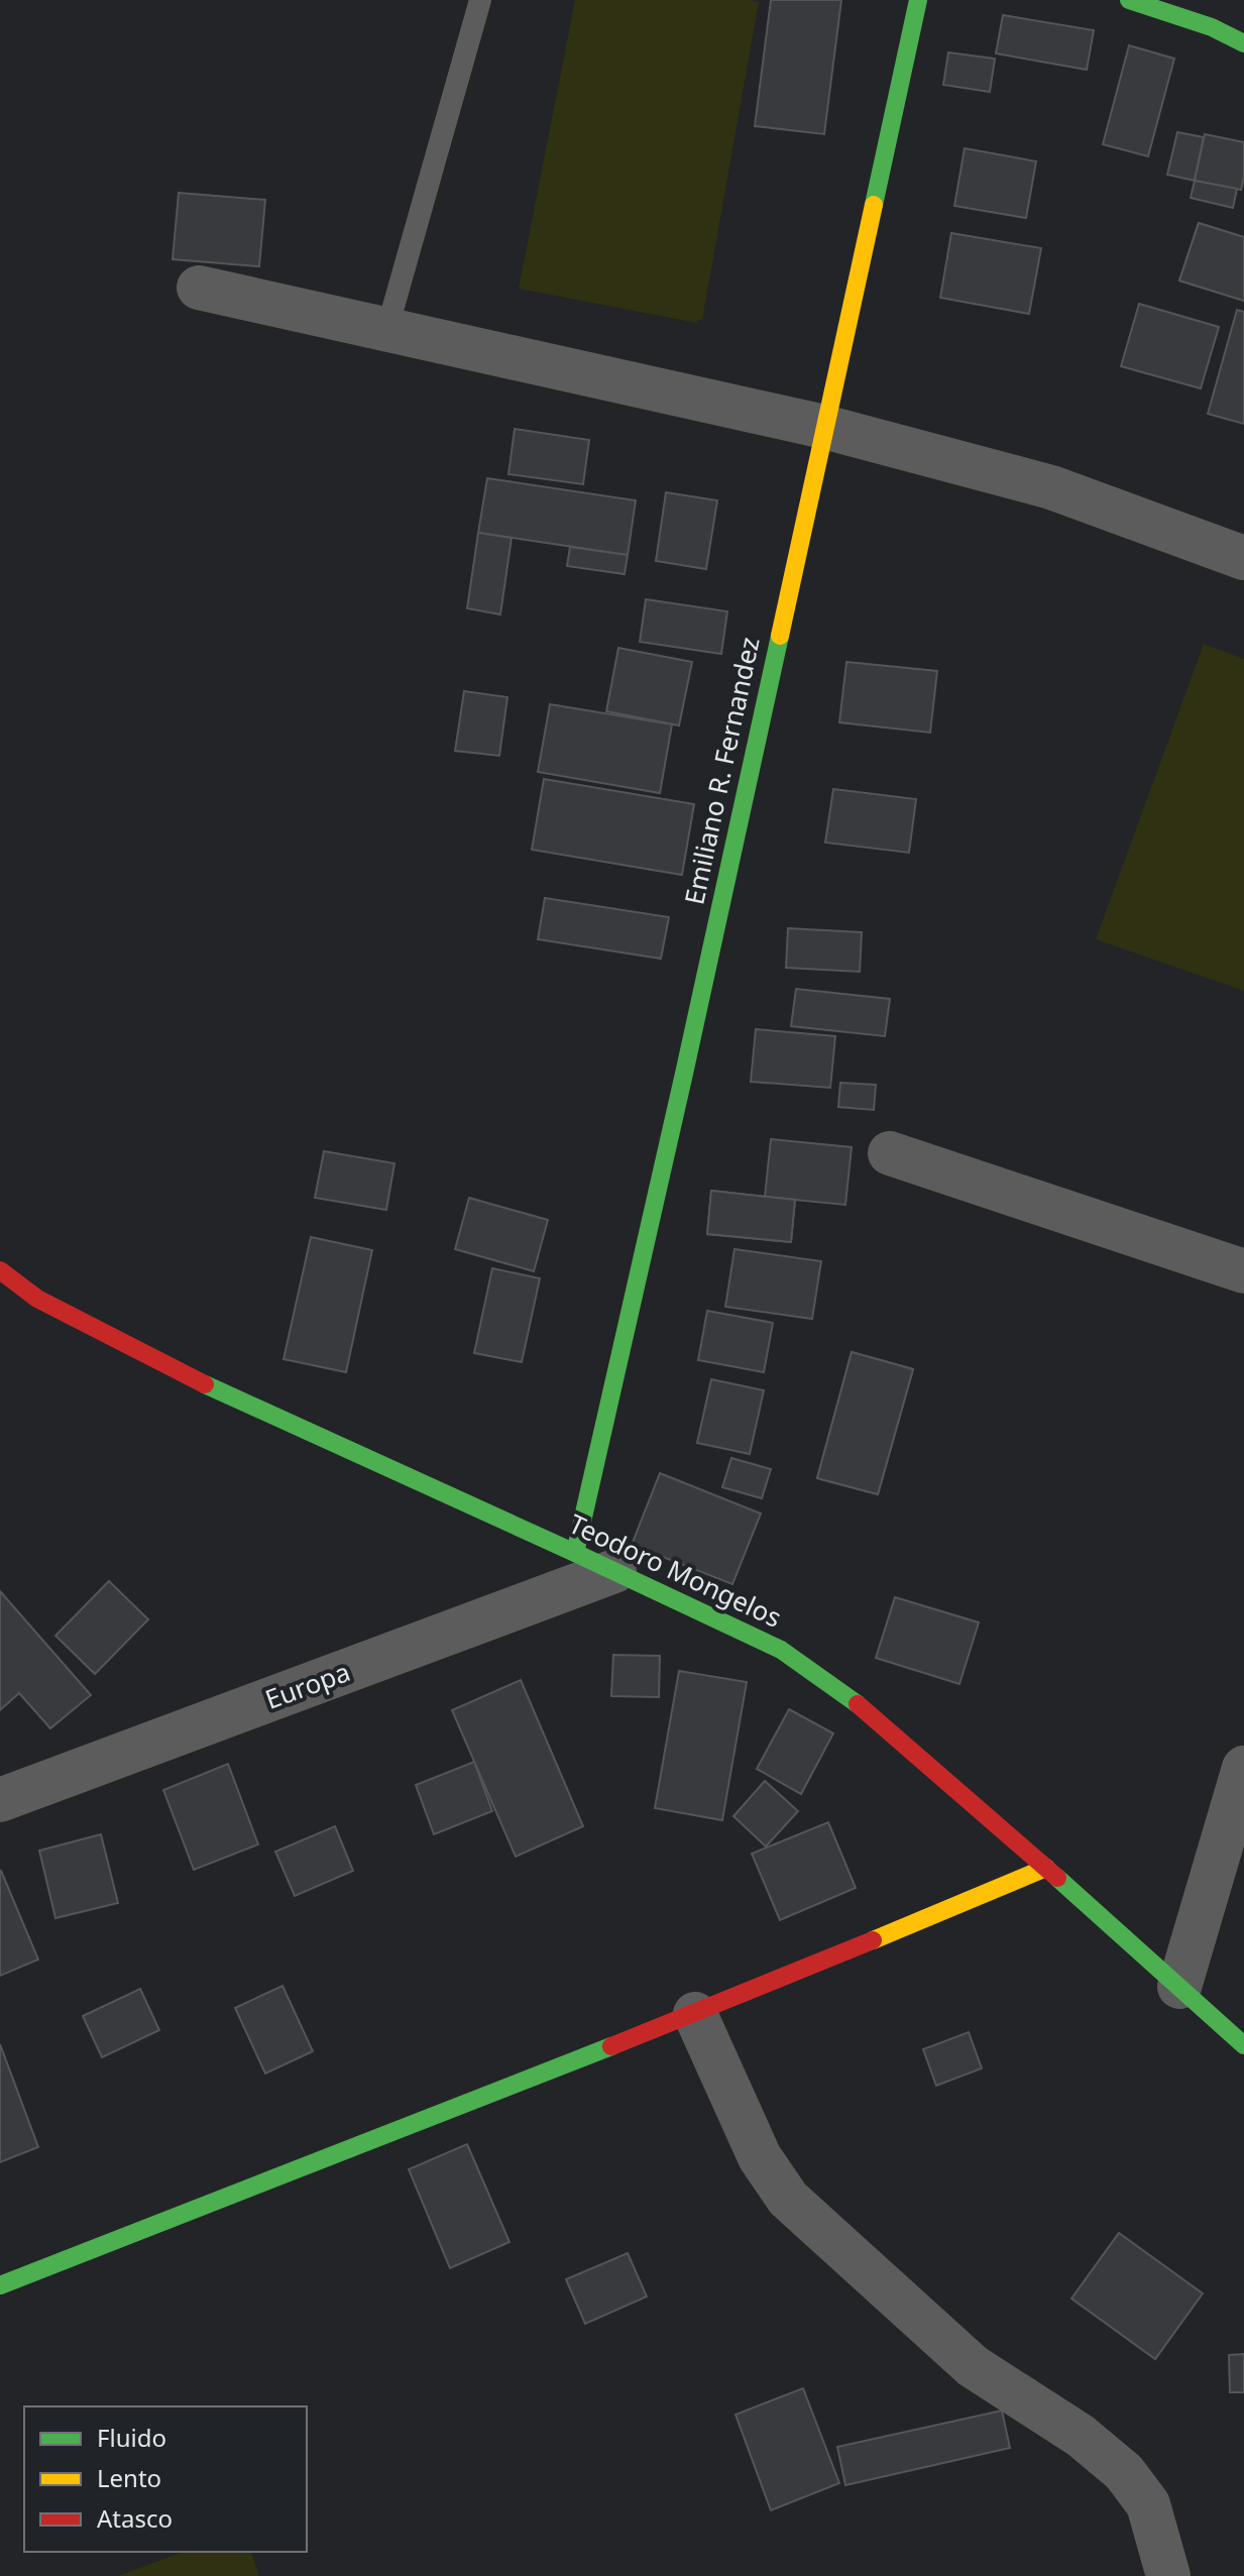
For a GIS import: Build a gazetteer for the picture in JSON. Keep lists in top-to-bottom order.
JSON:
{
  "streets": {
    "street": ["Emiliano R. Fernandez", "Teodoro Mongelos", "Europa"]
  },
  "crossings": [
    ["Emiliano R. Fernandez", "Teodoro Mongelos"],
    ["Teodoro Mongelos", "Europa"]
  ],
  "legend": ["Fluido", "Lento", "Atasco"]
}
